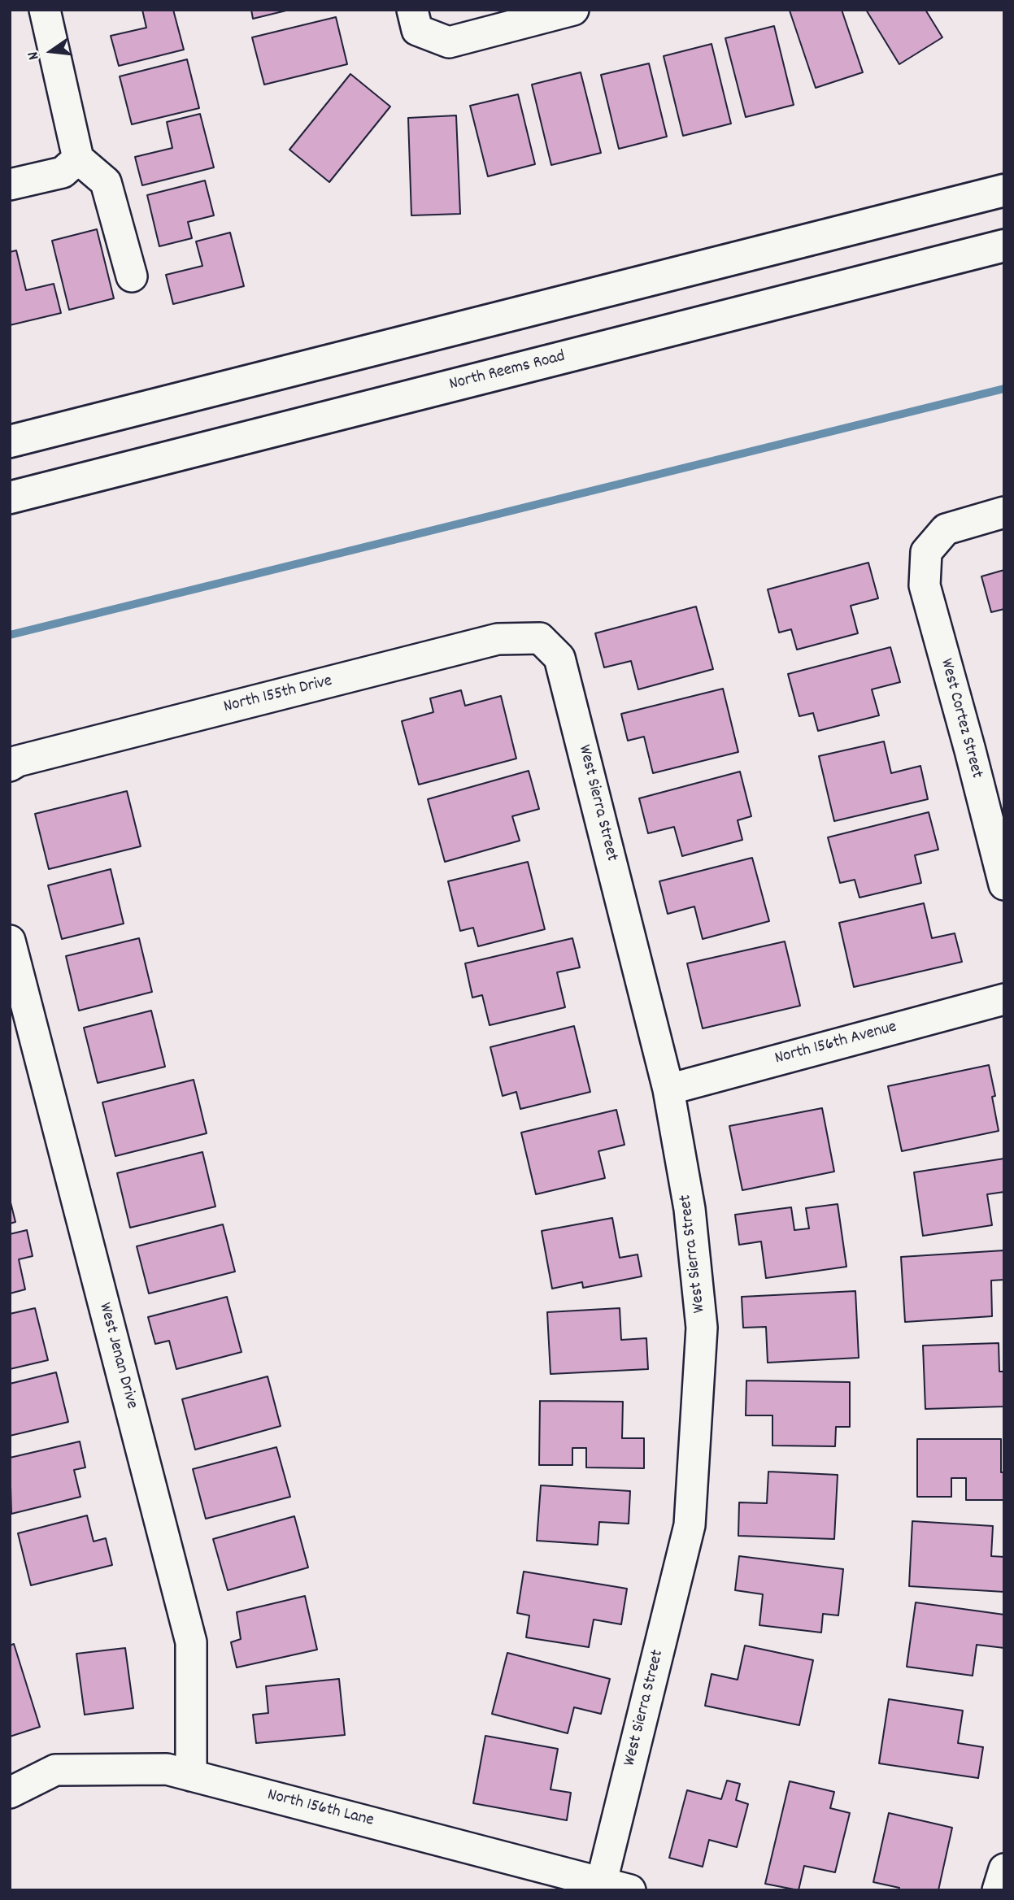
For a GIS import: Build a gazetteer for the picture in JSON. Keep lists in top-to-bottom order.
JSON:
{
  "streets": {
    "main road": ["North Reems Road"],
    "street": [
      "North 155th Drive",
      "West Cortez Street",
      "West Sierra Street",
      "North 156th Avenue",
      "West Jenan Drive",
      "North 156th Lane"
    ]
  },
  "crossings": [
    ["North 155th Drive", "West Sierra Street"],
    ["West Sierra Street", "North 156th Avenue"],
    ["West Sierra Street", "North 156th Lane"],
    ["West Jenan Drive", "North 156th Lane"]
  ],
  "north": "left"
}
